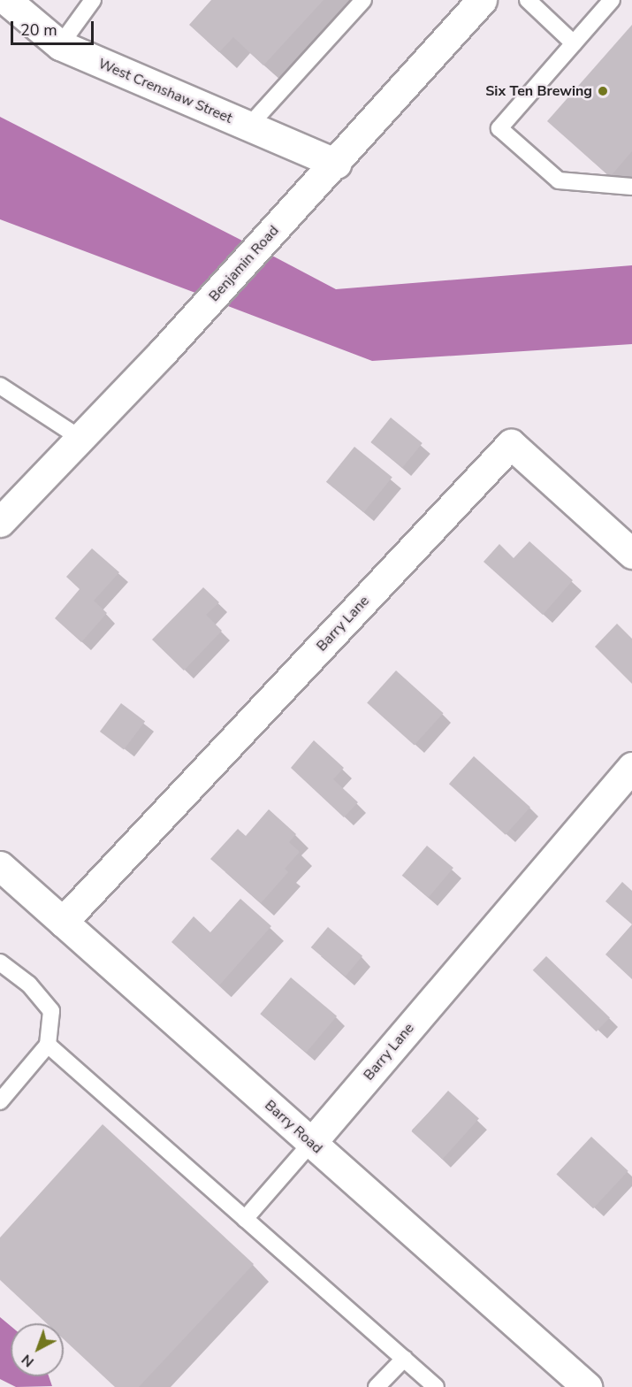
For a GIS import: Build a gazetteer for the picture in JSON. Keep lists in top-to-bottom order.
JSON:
{
  "streets": {
    "street": [
      "West Crenshaw Street",
      "Benjamin Road",
      "Barry Lane",
      "Barry Road"
    ]
  },
  "crossings": [
    ["West Crenshaw Street", "Benjamin Road"],
    ["Barry Lane", "Barry Road"]
  ],
  "places": ["Six Ten Brewing"],
  "scale_bar": "20 m",
  "north": "bottom left"
}
